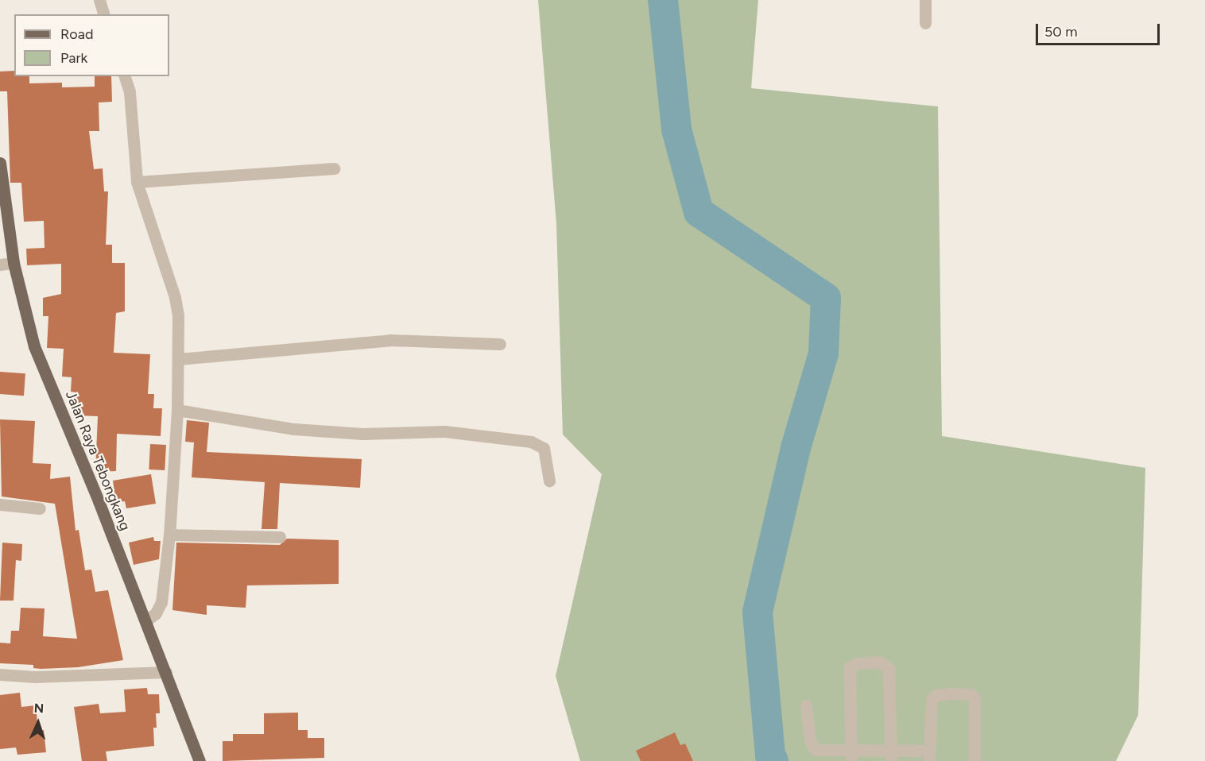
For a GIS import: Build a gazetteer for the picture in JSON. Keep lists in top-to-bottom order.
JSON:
{
  "streets": {
    "main road": ["Jalan Raya Tebongkang"]
  },
  "legend": ["Road", "Park"],
  "scale_bar": "50 m",
  "north": "top"
}
